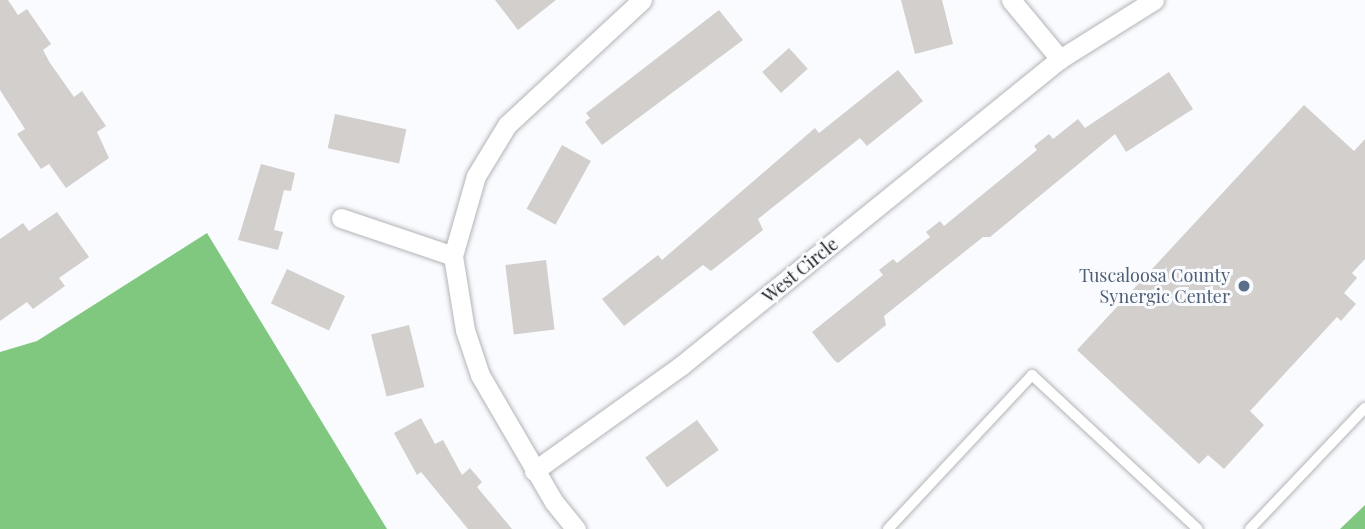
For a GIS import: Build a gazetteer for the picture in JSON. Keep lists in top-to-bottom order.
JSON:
{
  "streets": {
    "street": ["West Circle"]
  },
  "places": ["Tuscaloosa County Synergic Center"]
}
